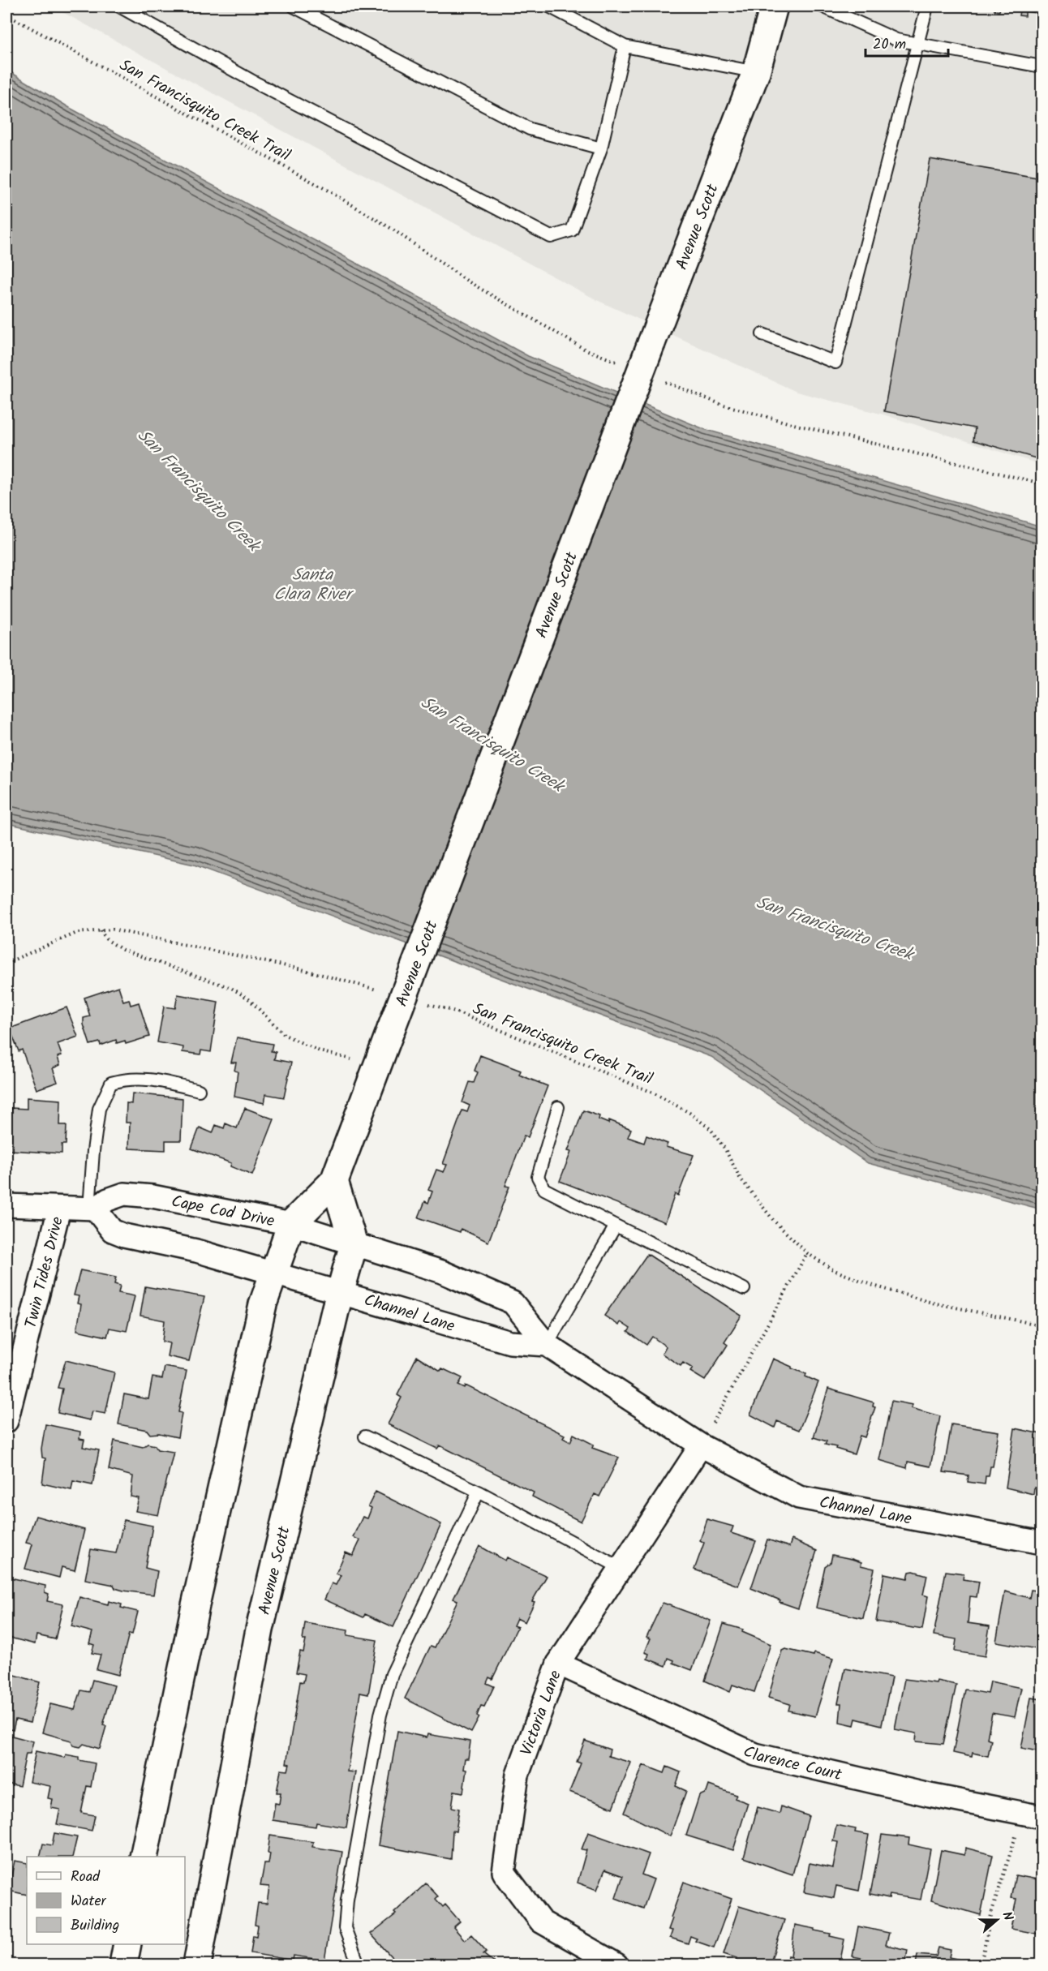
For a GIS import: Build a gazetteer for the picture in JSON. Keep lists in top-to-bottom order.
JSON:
{
  "streets": {
    "main road": ["Avenue Scott"],
    "street": [
      "Cape Cod Drive",
      "Twin Tides Drive",
      "Channel Lane",
      "Victoria Lane",
      "Clarence Court"
    ],
    "path": ["San Francisquito Creek Trail"]
  },
  "crossings": [
    ["Avenue Scott", "Cape Cod Drive"],
    ["Avenue Scott", "Channel Lane"],
    ["Cape Cod Drive", "Twin Tides Drive"],
    ["Cape Cod Drive", "Channel Lane"],
    ["Channel Lane", "Victoria Lane"],
    ["Victoria Lane", "Clarence Court"]
  ],
  "water": ["San Francisquito Creek", "Santa Clara River"],
  "legend": ["Road", "Water", "Building"],
  "scale_bar": "20 m",
  "north": "right"
}
